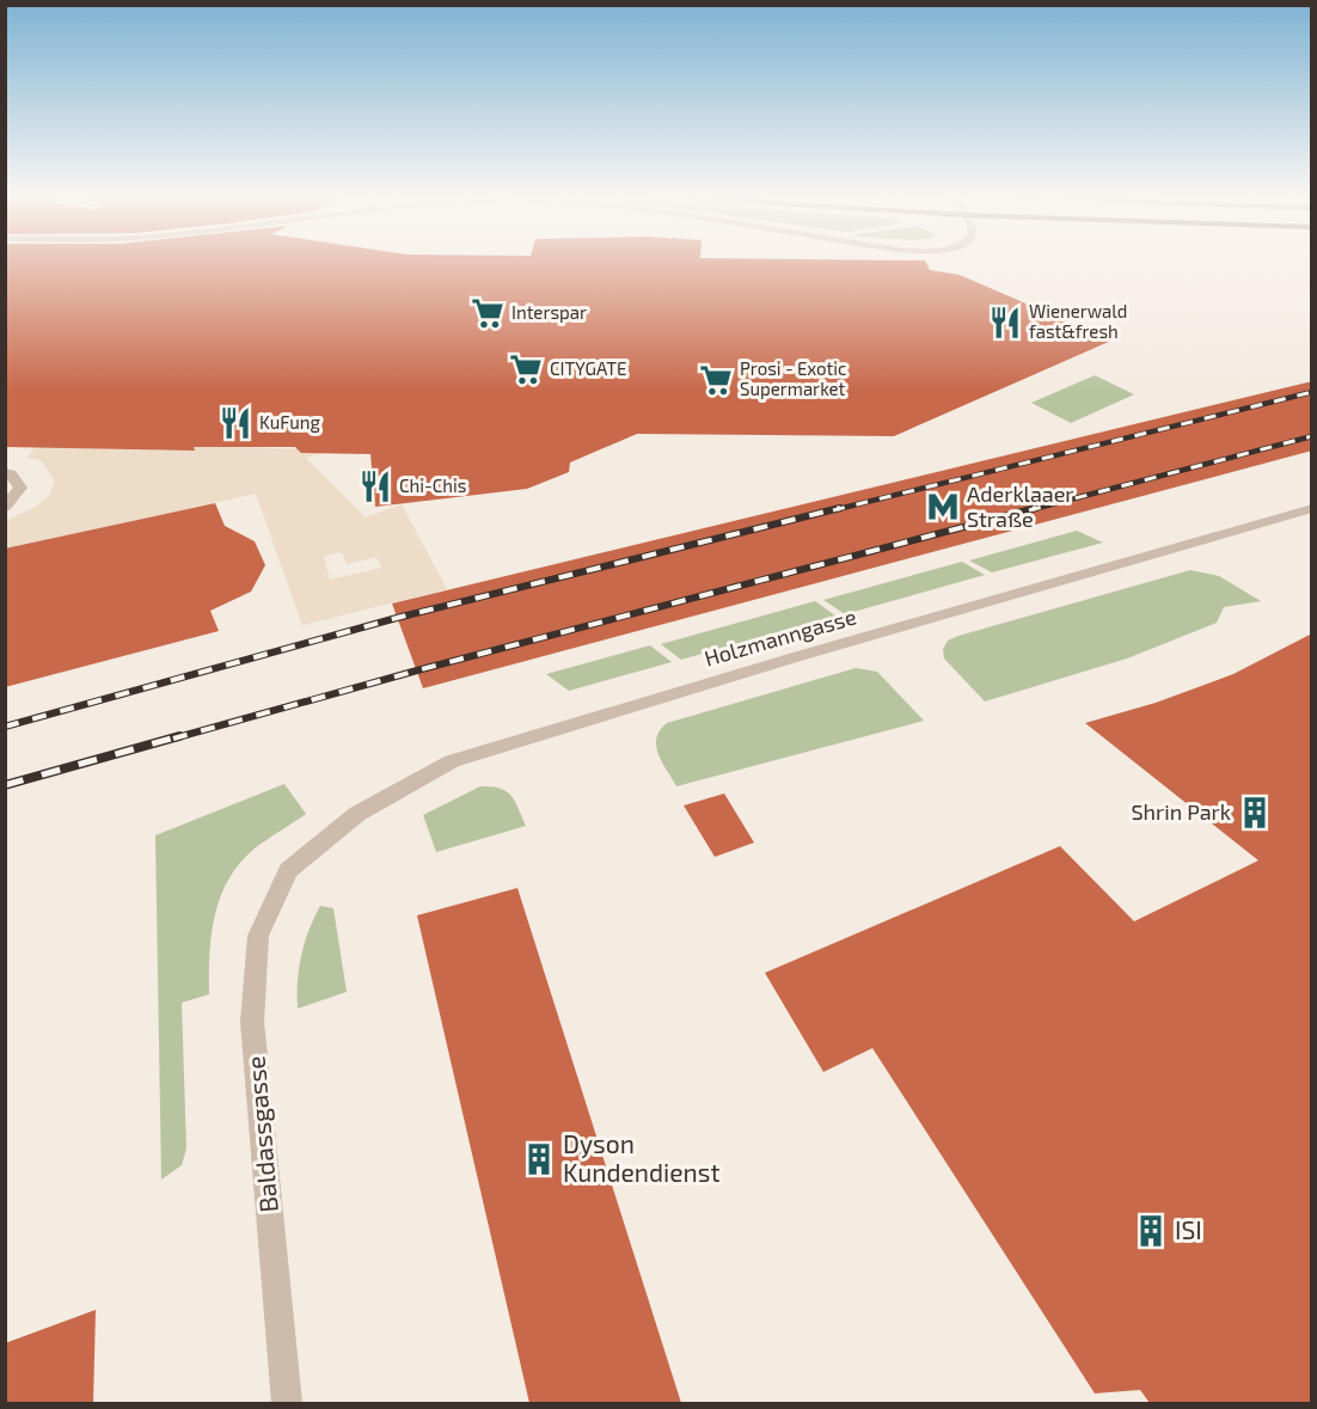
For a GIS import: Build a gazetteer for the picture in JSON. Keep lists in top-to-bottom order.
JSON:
{
  "streets": {
    "street": ["Holzmanngasse", "Baldassgasse"]
  },
  "crossings": [
    ["Holzmanngasse", "Baldassgasse"]
  ],
  "places": {
    "supermarket": ["Interspar", "CITYGATE", "Prosi - Exotic Supermarket"],
    "restaurant": ["Wienerwald fast&fresh", "KuFung", "Chi-Chis"],
    "metro station": ["Aderklaaer Straße"],
    "building": ["Shrin Park", "Dyson Kundendienst", "ISI"]
  }
}
